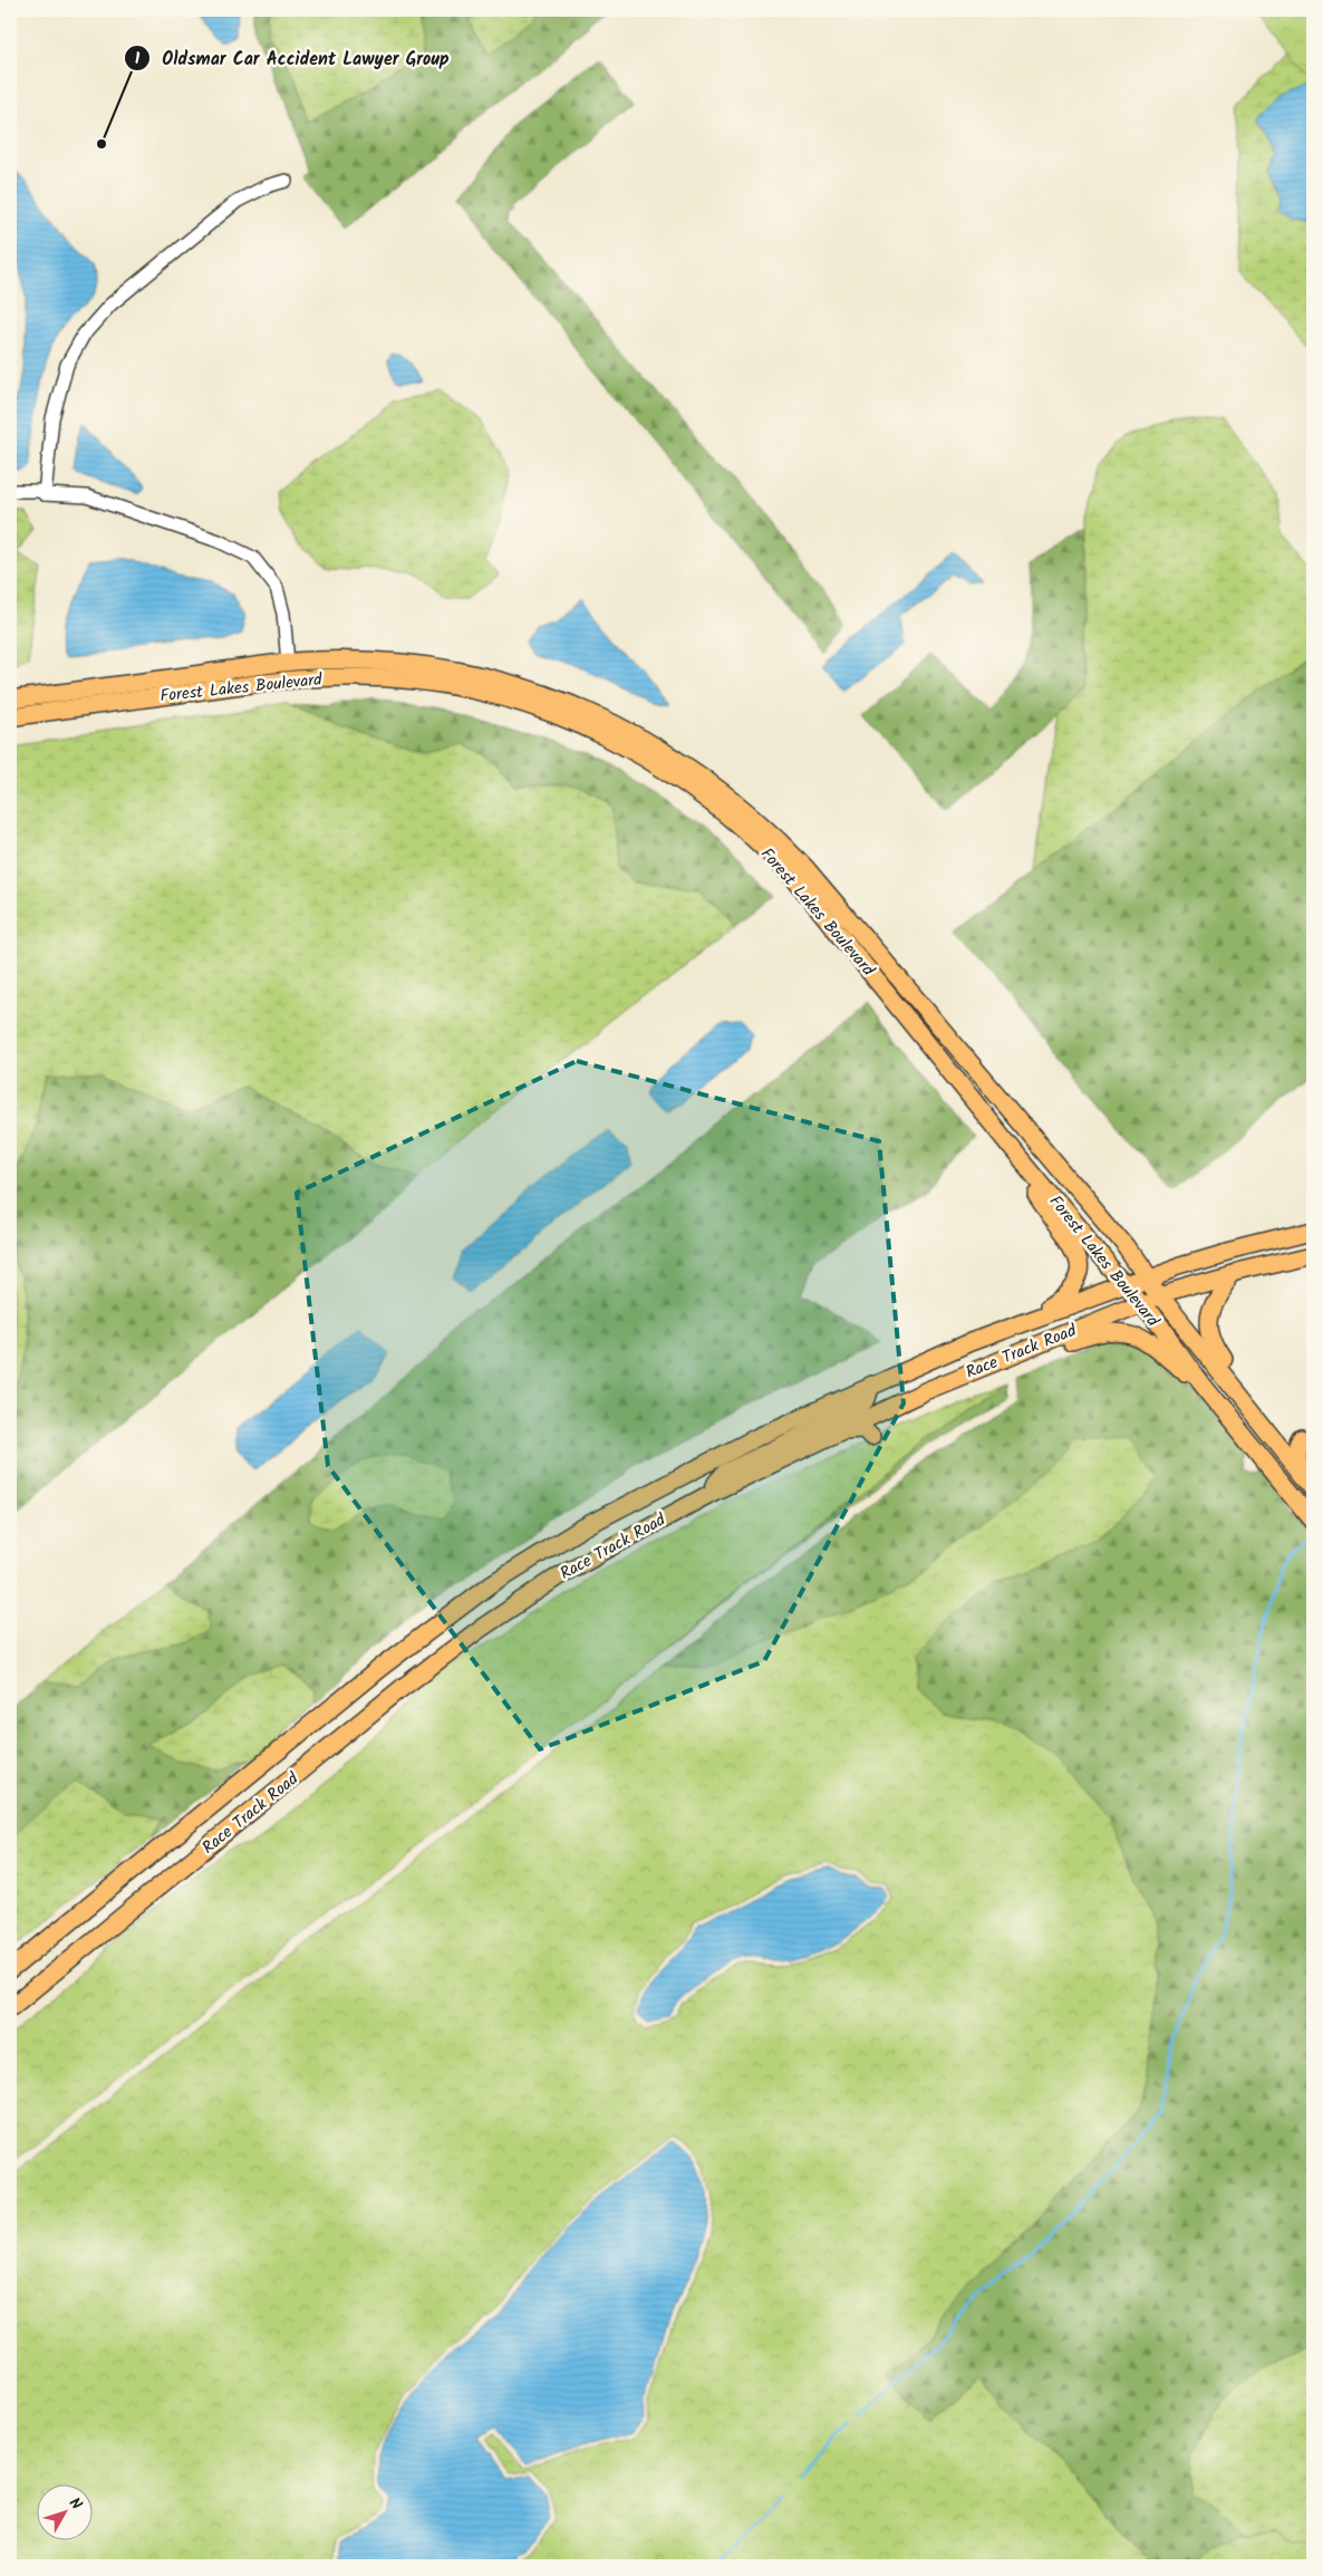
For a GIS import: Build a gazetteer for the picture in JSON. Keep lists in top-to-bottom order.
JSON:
{
  "streets": {
    "main road": ["Forest Lakes Boulevard", "Race Track Road"]
  },
  "crossings": [
    ["Forest Lakes Boulevard", "Race Track Road"]
  ],
  "places": ["Oldsmar Car Accident Lawyer Group"],
  "north": "top right"
}
